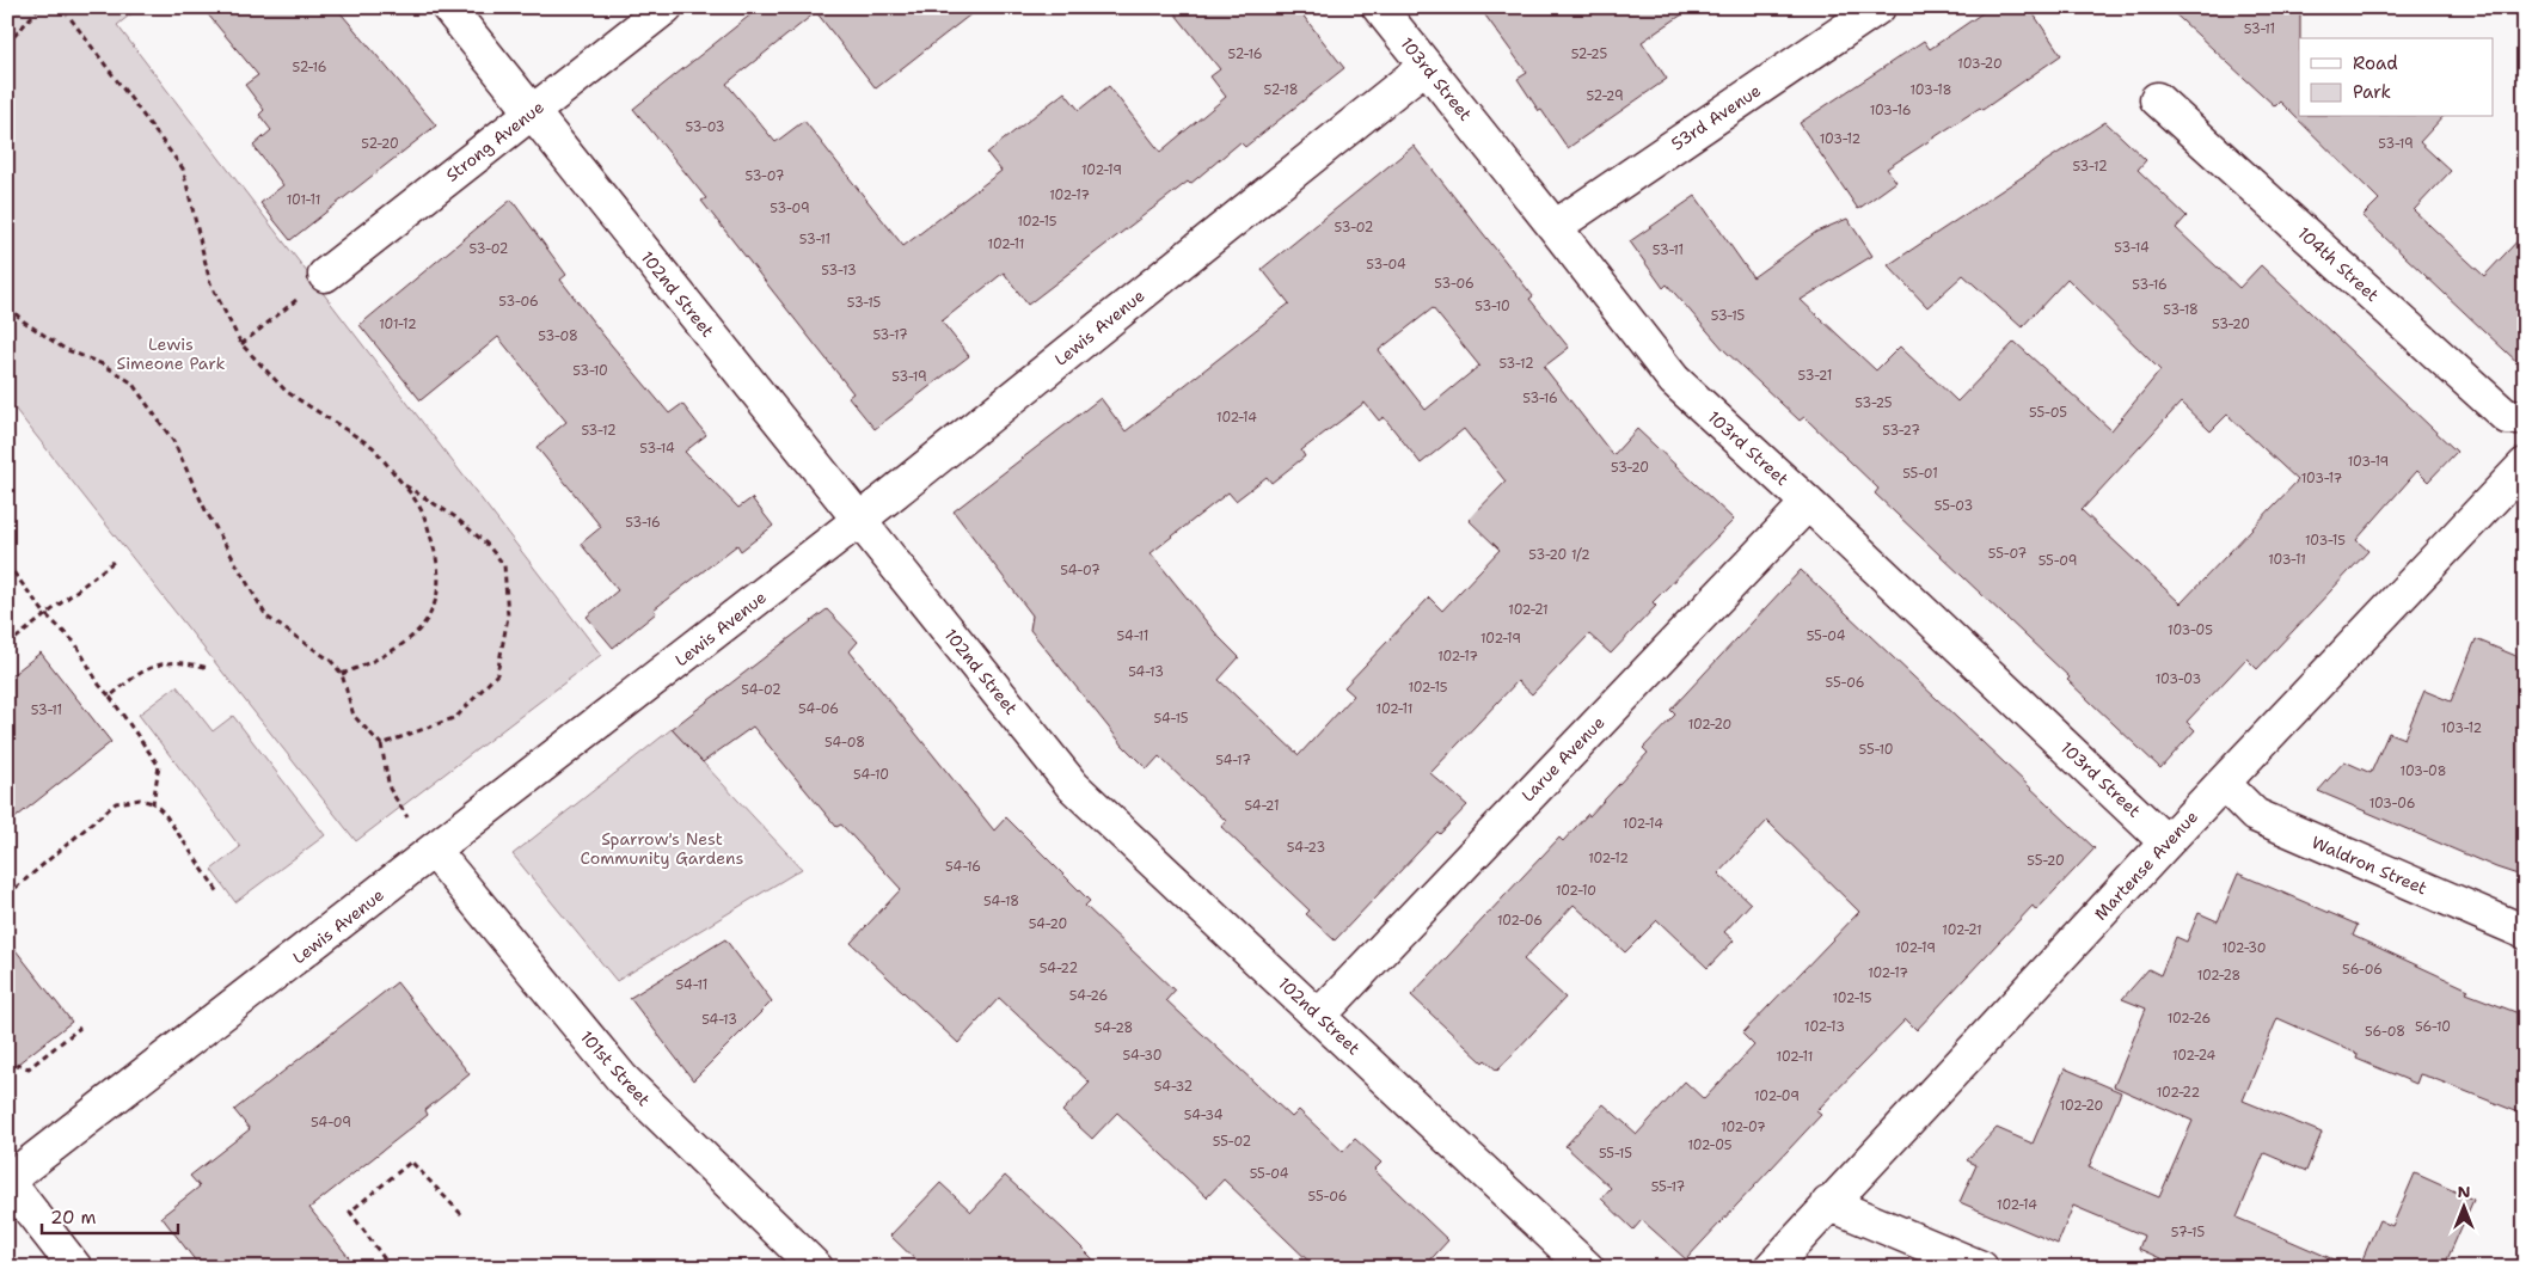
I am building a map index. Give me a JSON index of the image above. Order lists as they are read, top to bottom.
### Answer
{
  "streets": {
    "street": [
      "103rd Street",
      "53rd Avenue",
      "Strong Avenue",
      "104th Street",
      "102nd Street",
      "Lewis Avenue",
      "Larue Avenue",
      "Martense Avenue",
      "Waldron Street",
      "101st Street"
    ]
  },
  "crossings": [
    ["103rd Street", "53rd Avenue"],
    ["103rd Street", "Lewis Avenue"],
    ["103rd Street", "Larue Avenue"],
    ["103rd Street", "Martense Avenue"],
    ["Strong Avenue", "102nd Street"],
    ["102nd Street", "Lewis Avenue"],
    ["102nd Street", "Larue Avenue"],
    ["Lewis Avenue", "101st Street"],
    ["Martense Avenue", "Waldron Street"]
  ],
  "parks": ["Lewis Simeone Park", "Sparrow's Nest Community Gardens"],
  "house_numbers": [
    "53-11",
    "52-16",
    "52-25",
    "103-20",
    "52-16",
    "52-18",
    "103-18",
    "52-29",
    "103-16",
    "53-03",
    "103-12",
    "52-20",
    "53-19",
    "53-12",
    "102-19",
    "53-07",
    "102-17",
    "101-11",
    "53-09",
    "102-15",
    "53-02",
    "53-11",
    "102-11",
    "53-14",
    "53-02",
    "53-11",
    "53-04",
    "53-13",
    "53-06",
    "53-16",
    "53-06",
    "53-15",
    "53-10",
    "53-18",
    "53-15",
    "101-12",
    "53-20",
    "53-17",
    "53-08",
    "53-12",
    "53-10",
    "53-21",
    "53-19",
    "53-16",
    "53-25",
    "55-05",
    "102-14",
    "53-12",
    "53-27",
    "53-14",
    "103-19",
    "53-20",
    "55-01",
    "103-17",
    "55-03",
    "53-16",
    "103-15",
    "55-07",
    "53-20 1/2",
    "103-11",
    "55-09",
    "54-07",
    "102-21",
    "103-05",
    "54-11",
    "55-04",
    "102-19",
    "102-17",
    "54-13",
    "103-03",
    "55-06",
    "102-15",
    "54-02",
    "54-06",
    "102-11",
    "53-11",
    "54-15",
    "102-20",
    "103-12",
    "54-08",
    "55-10",
    "54-17",
    "103-08",
    "54-10",
    "103-06",
    "54-21",
    "102-14",
    "54-23",
    "102-12",
    "55-20",
    "54-16",
    "102-10",
    "54-18",
    "102-06",
    "54-20",
    "102-21",
    "102-19",
    "102-30",
    "54-22",
    "56-06",
    "102-17",
    "102-28",
    "54-11",
    "54-26",
    "102-15",
    "102-26",
    "54-13",
    "102-13",
    "56-10",
    "54-28",
    "56-08",
    "54-30",
    "102-24",
    "102-11",
    "54-32",
    "102-22",
    "102-09",
    "102-20",
    "54-34",
    "54-09",
    "102-07",
    "55-02",
    "102-05",
    "55-15",
    "55-04",
    "55-17",
    "55-06",
    "102-14",
    "57-15"
  ],
  "legend": ["Road", "Park"],
  "scale_bar": "20 m",
  "north": "top"
}
